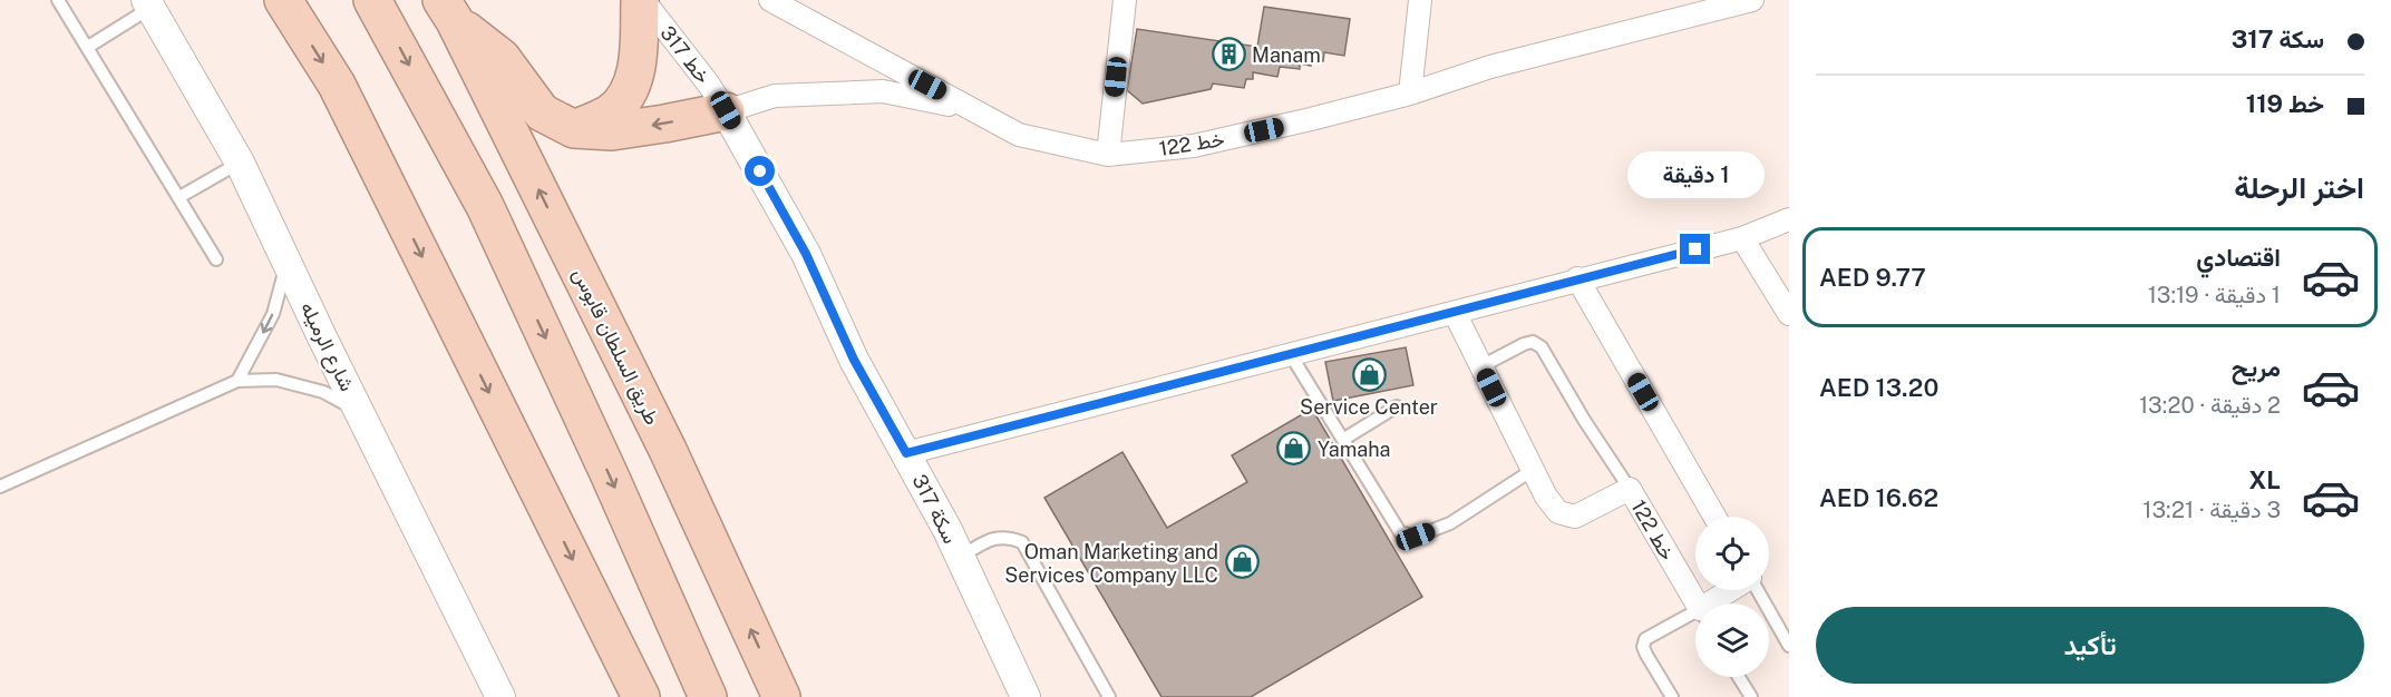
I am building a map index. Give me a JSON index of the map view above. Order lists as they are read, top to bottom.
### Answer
{
  "streets": {
    "highway": ["طريق السلطان قابوس"],
    "street": [
      "خط 317",
      "خط 122",
      "شارع الرميله",
      "سكة 317"
    ]
  },
  "crossings": [
    ["خط 317", "سكة 317"]
  ],
  "places": {
    "building": ["Manam"],
    "shop": ["Service Center", "Yamaha", "Oman Marketing and Services Company LLC"]
  },
  "page": {
    "banner": ["سكة 317", "خط 119"],
    "heading": "اختر الرحلة",
    "bubble": "1 دقيقة",
    "list": [
      {
        "name": "اقتصادي",
        "note": "1 دقيقة · 13:19",
        "value": "AED 9.77"
      },
      {
        "name": "مريح",
        "note": "2 دقيقة · 13:20",
        "value": "AED 13.20"
      },
      {
        "name": "XL",
        "note": "3 دقيقة · 13:21",
        "value": "AED 16.62"
      }
    ],
    "buttons": "تأكيد"
  }
}
